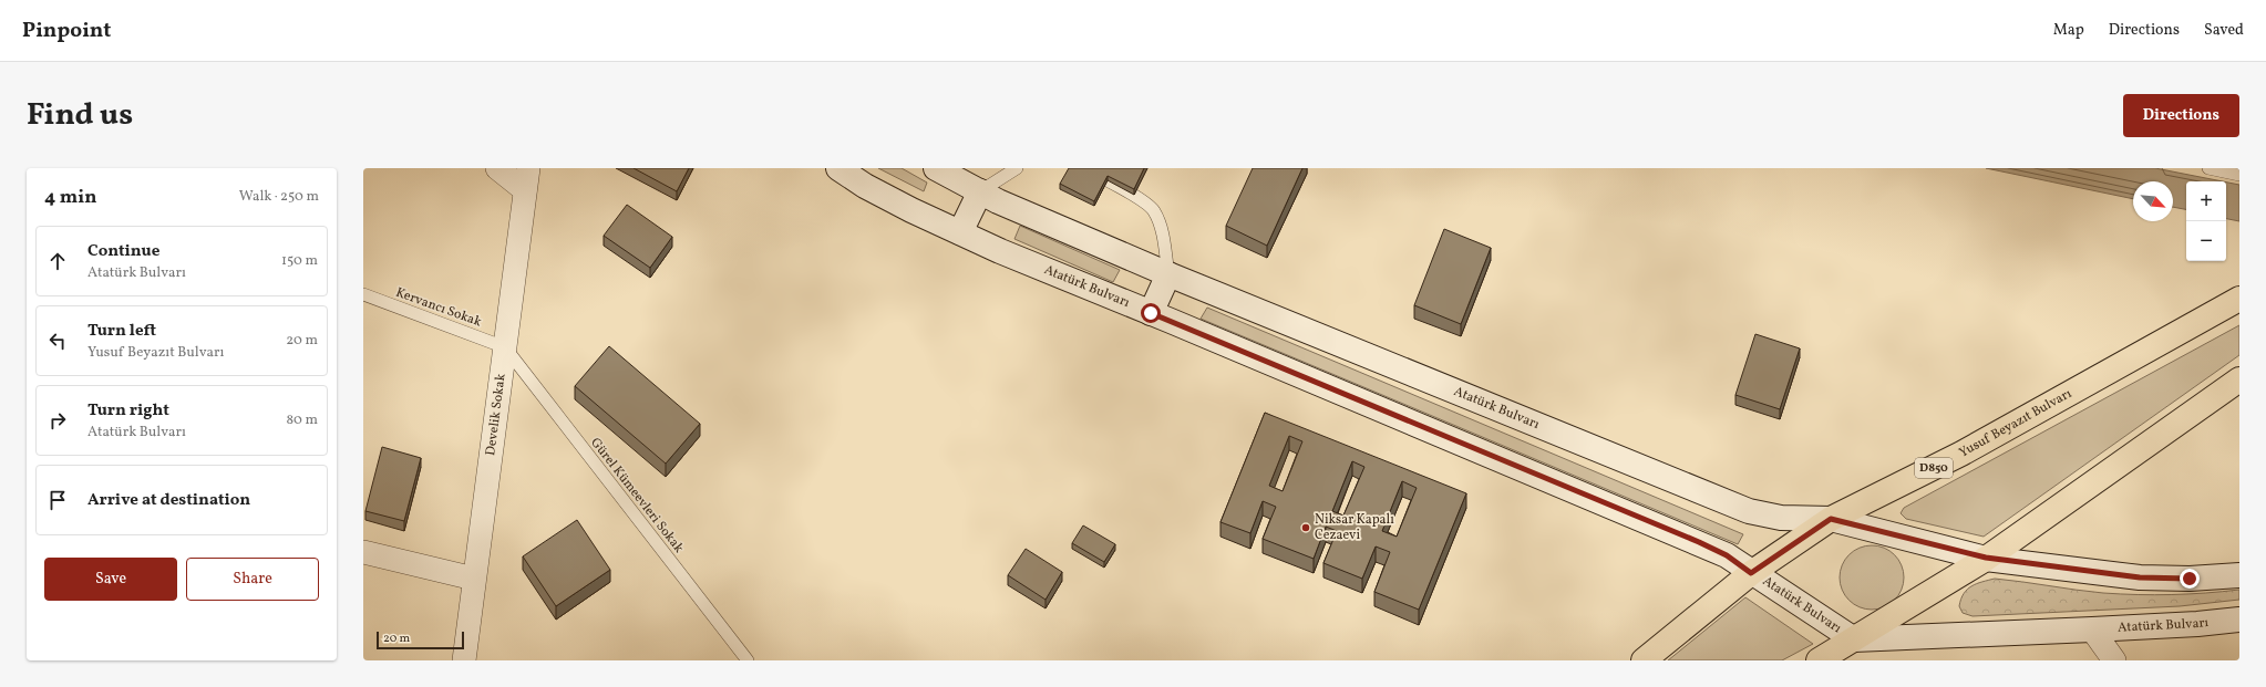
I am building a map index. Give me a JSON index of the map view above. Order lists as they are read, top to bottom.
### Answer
{
  "streets": {
    "main road": ["Atatürk Bulvarı", "Yusuf Beyazıt Bulvarı", "D850"],
    "street": ["Develik Sokak"],
    "lane": ["Kervancı Sokak", "Gürel Kümeevleri Sokak"]
  },
  "crossings": [
    ["Atatürk Bulvarı", "Yusuf Beyazıt Bulvarı"],
    ["Kervancı Sokak", "Develik Sokak"],
    ["Kervancı Sokak", "Gürel Kümeevleri Sokak"],
    ["Develik Sokak", "Gürel Kümeevleri Sokak"]
  ],
  "places": ["Niksar Kapalı Cezaevi"],
  "scale_bar": "20 m",
  "north": "bottom right",
  "page": {
    "header": "Pinpoint",
    "nav": ["Map", "Directions", "Saved"],
    "title": "Find us",
    "buttons": [
      "Directions",
      ["Save", "Share"]
    ],
    "heading": ["4 min", "Walk · 250 m"],
    "map_buttons": ["+", "−"],
    "list": [
      ["Continue", "Atatürk Bulvarı", "150 m"],
      ["Turn left", "Yusuf Beyazıt Bulvarı", "20 m"],
      ["Turn right", "Atatürk Bulvarı", "80 m"],
      "Arrive at destination"
    ],
    "scale": "20 m"
  }
}
